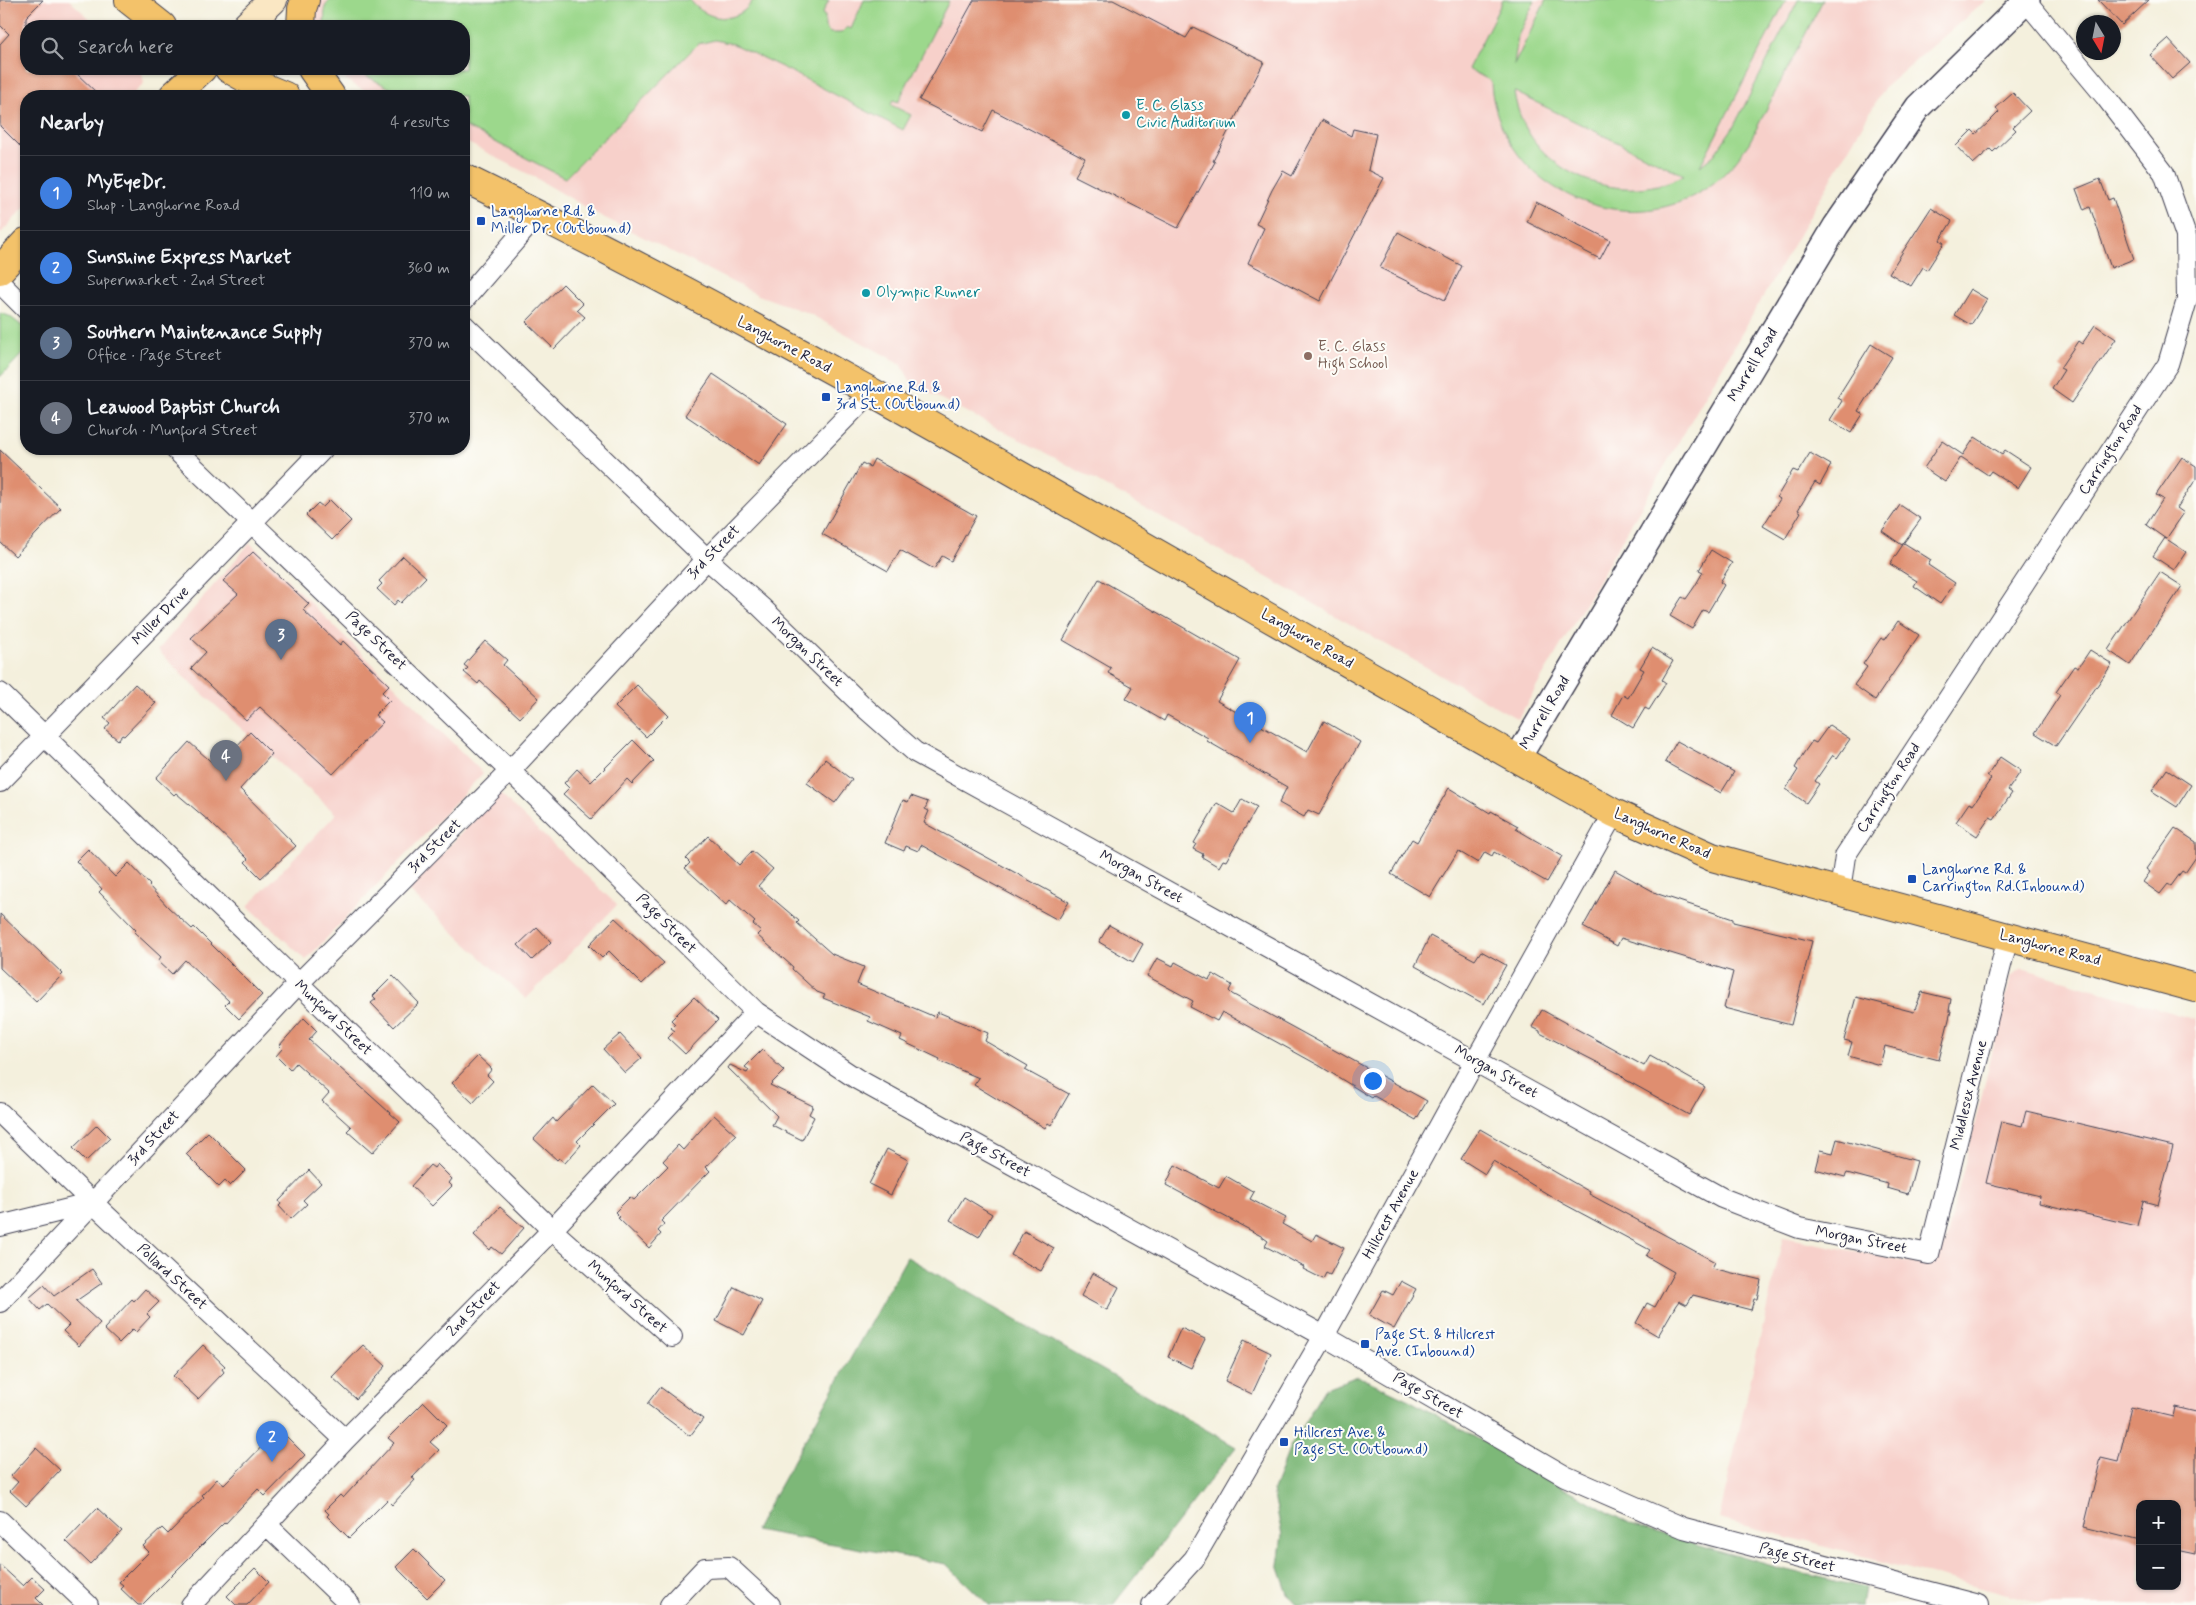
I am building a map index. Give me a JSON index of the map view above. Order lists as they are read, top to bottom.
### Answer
{
  "streets": {
    "main road": ["Langhorne Road"],
    "street": [
      "Murrell Road",
      "Carrington Road",
      "3rd Street",
      "Miller Drive",
      "Page Street",
      "Morgan Street",
      "Munford Street",
      "Middlesex Avenue",
      "Hillcrest Avenue",
      "Pollard Street",
      "2nd Street"
    ]
  },
  "crossings": [
    ["Langhorne Road", "Murrell Road"],
    ["Langhorne Road", "Carrington Road"],
    ["Langhorne Road", "3rd Street"],
    ["Langhorne Road", "Middlesex Avenue"],
    ["Langhorne Road", "Hillcrest Avenue"],
    ["Murrell Road", "Carrington Road"],
    ["3rd Street", "Page Street"],
    ["3rd Street", "Morgan Street"],
    ["3rd Street", "Munford Street"],
    ["3rd Street", "Pollard Street"],
    ["Miller Drive", "Page Street"],
    ["Miller Drive", "Munford Street"],
    ["Page Street", "Hillcrest Avenue"],
    ["Page Street", "2nd Street"],
    ["Morgan Street", "Middlesex Avenue"],
    ["Morgan Street", "Hillcrest Avenue"],
    ["Munford Street", "2nd Street"],
    ["Pollard Street", "2nd Street"]
  ],
  "places": {
    "other": ["E. C. Glass Civic Auditorium", "Olympic Runner", "E. C. Glass High School"],
    "transit": [
      "Langhorne Rd. & Miller Dr. (Outbound)",
      "Langhorne Rd. & 3rd St. (Outbound)",
      "Langhorne Rd. & Carrington Rd.(Inbound)",
      "Page St. & Hillcrest Ave. (Inbound)",
      "Hillcrest Ave. & Page St. (Outbound)"
    ]
  },
  "north": "bottom",
  "page": {
    "search": "Search here",
    "heading": ["Nearby", "4 results"],
    "list": [
      {
        "mark": "1",
        "name": "MyEyeDr.",
        "note": "Shop · Langhorne Road",
        "value": "110 m"
      },
      {
        "mark": "2",
        "name": "Sunshine Express Market",
        "note": "Supermarket · 2nd Street",
        "value": "360 m"
      },
      {
        "mark": "3",
        "name": "Southern Maintenance Supply",
        "note": "Office · Page Street",
        "value": "370 m"
      },
      {
        "mark": "4",
        "name": "Leawood Baptist Church",
        "note": "Church · Munford Street",
        "value": "370 m"
      }
    ],
    "pins": [
      "3",
      "1",
      "4",
      "2"
    ],
    "map_buttons": ["+", "−"]
  }
}
